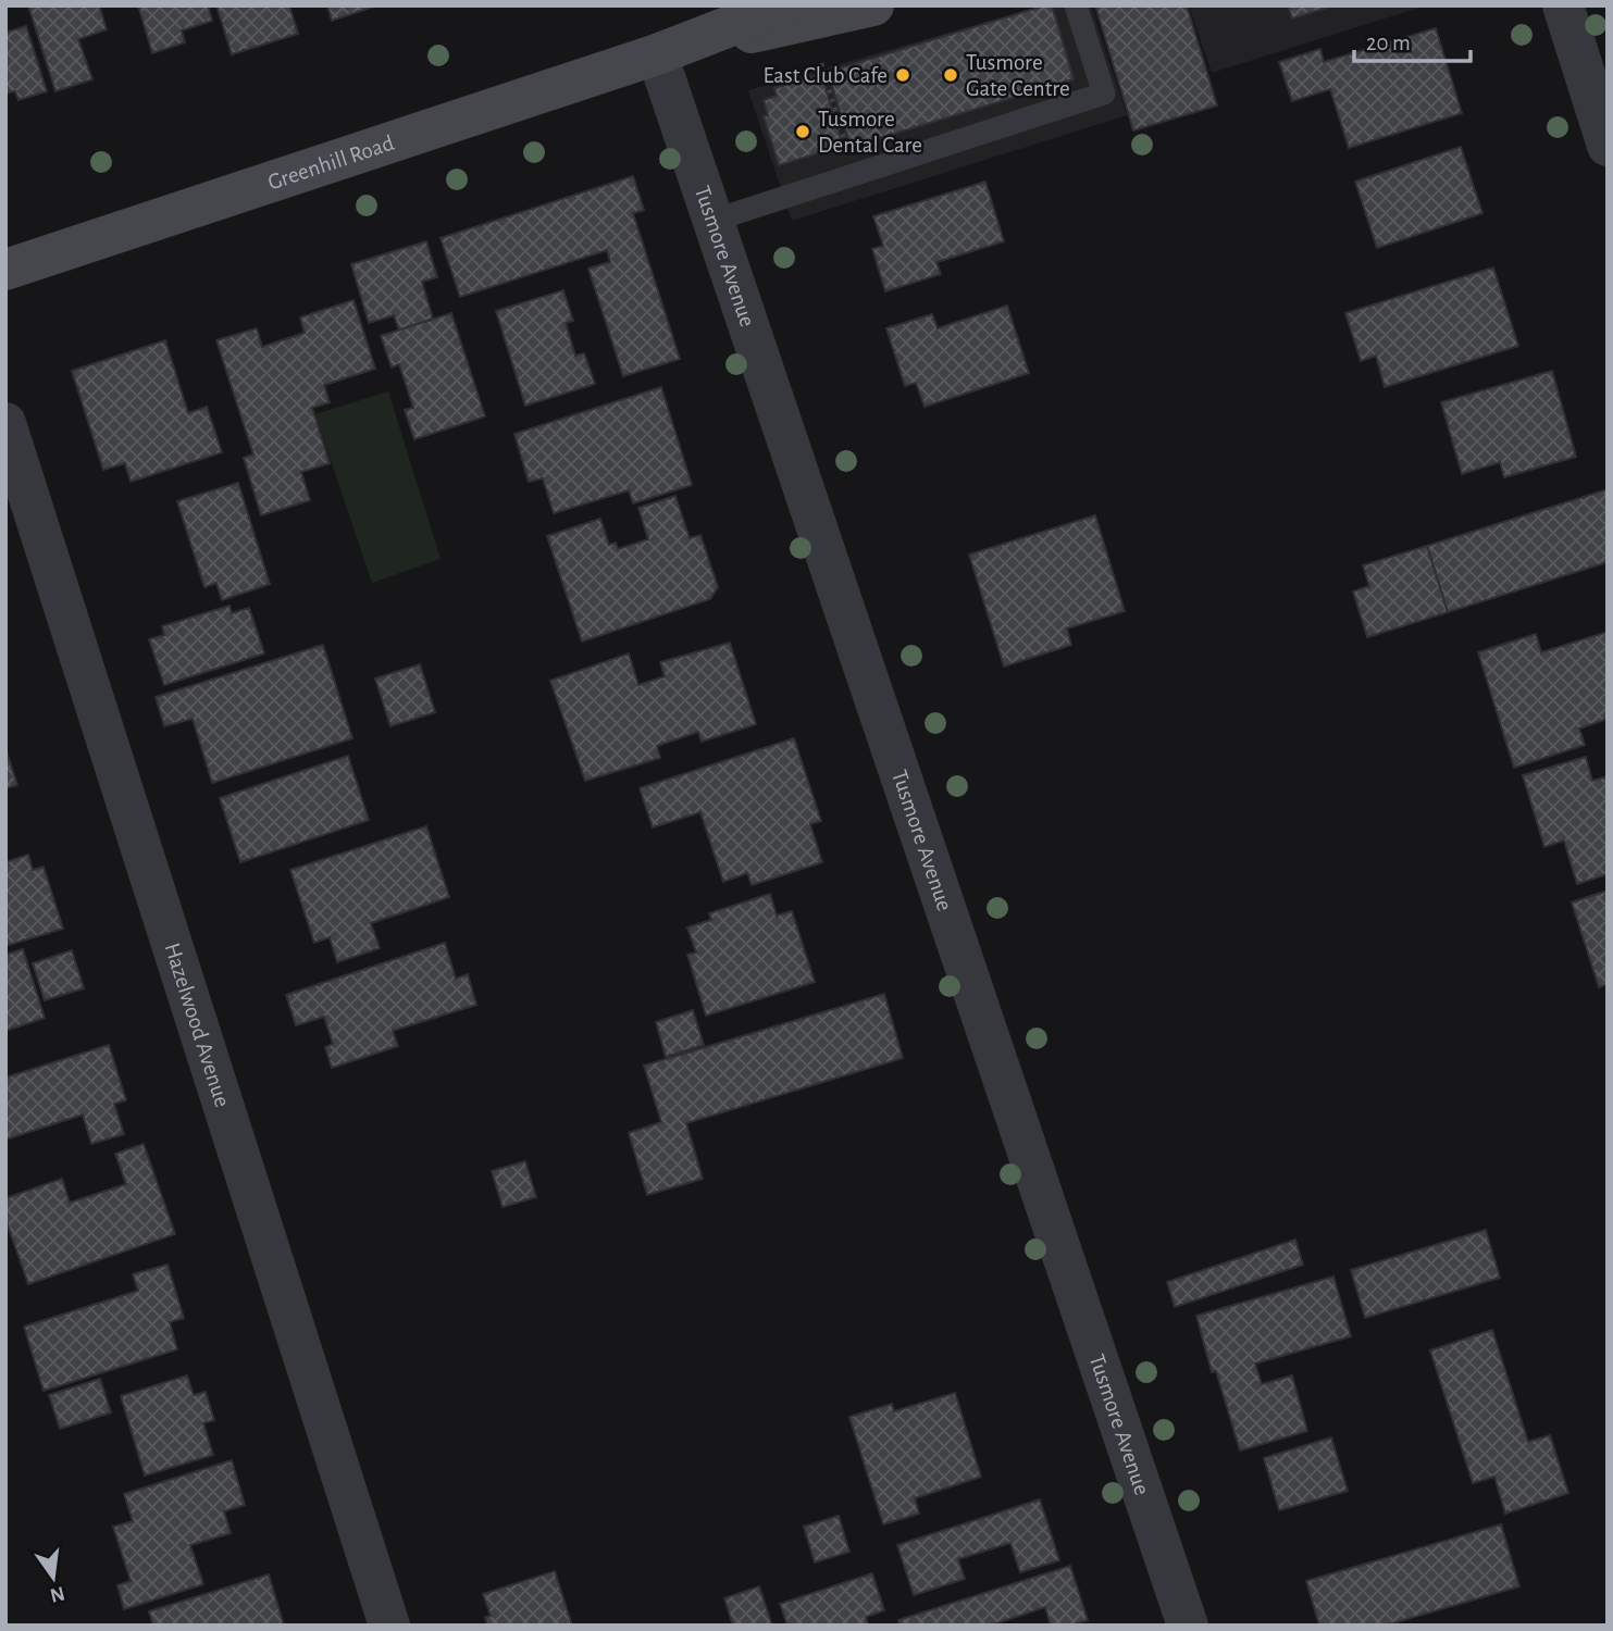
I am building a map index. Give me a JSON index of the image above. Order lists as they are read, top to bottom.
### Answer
{
  "streets": {
    "main road": ["Greenhill Road"],
    "street": ["Tusmore Avenue", "Hazelwood Avenue"]
  },
  "crossings": [
    ["Greenhill Road", "Tusmore Avenue"]
  ],
  "places": ["East Club Cafe", "Tusmore Gate Centre", "Tusmore Dental Care"],
  "scale_bar": "20 m",
  "north": "bottom"
}
